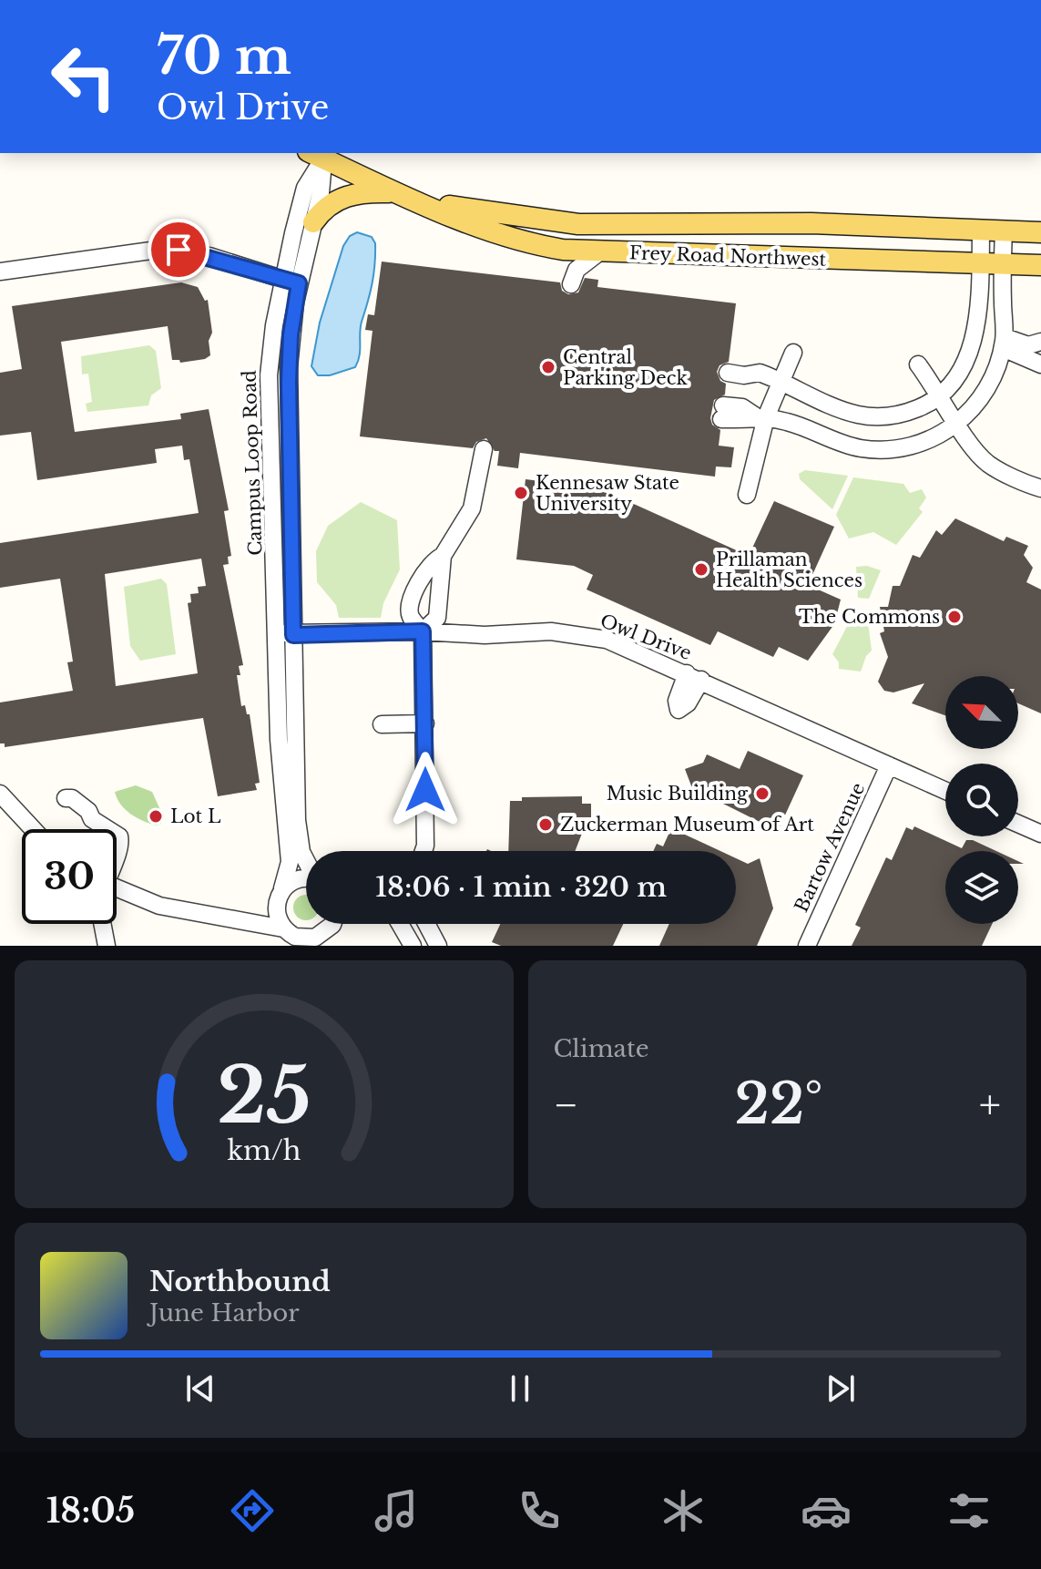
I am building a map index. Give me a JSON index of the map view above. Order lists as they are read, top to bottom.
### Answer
{
  "streets": {
    "main road": ["Frey Road Northwest"],
    "street": ["Campus Loop Road", "Owl Drive", "Bartow Avenue"]
  },
  "crossings": [
    ["Frey Road Northwest", "Campus Loop Road"],
    ["Campus Loop Road", "Owl Drive"],
    ["Owl Drive", "Bartow Avenue"]
  ],
  "places": [
    "Central Parking Deck",
    "Kennesaw State University",
    "Prillaman Health Sciences",
    "The Commons",
    "Music Building",
    "Lot L",
    "Zuckerman Museum of Art"
  ],
  "north": "top left",
  "page": {
    "turn": ["70 m", "Owl Drive"],
    "limit": "30",
    "trip": "18:06 · 1 min · 320 m",
    "tile": "Climate",
    "heat": ["−", "22°", "+"],
    "song": ["Northbound", "June Harbor"],
    "tabs": "18:05",
    "gauge": ["25", "km/h"]
  }
}
